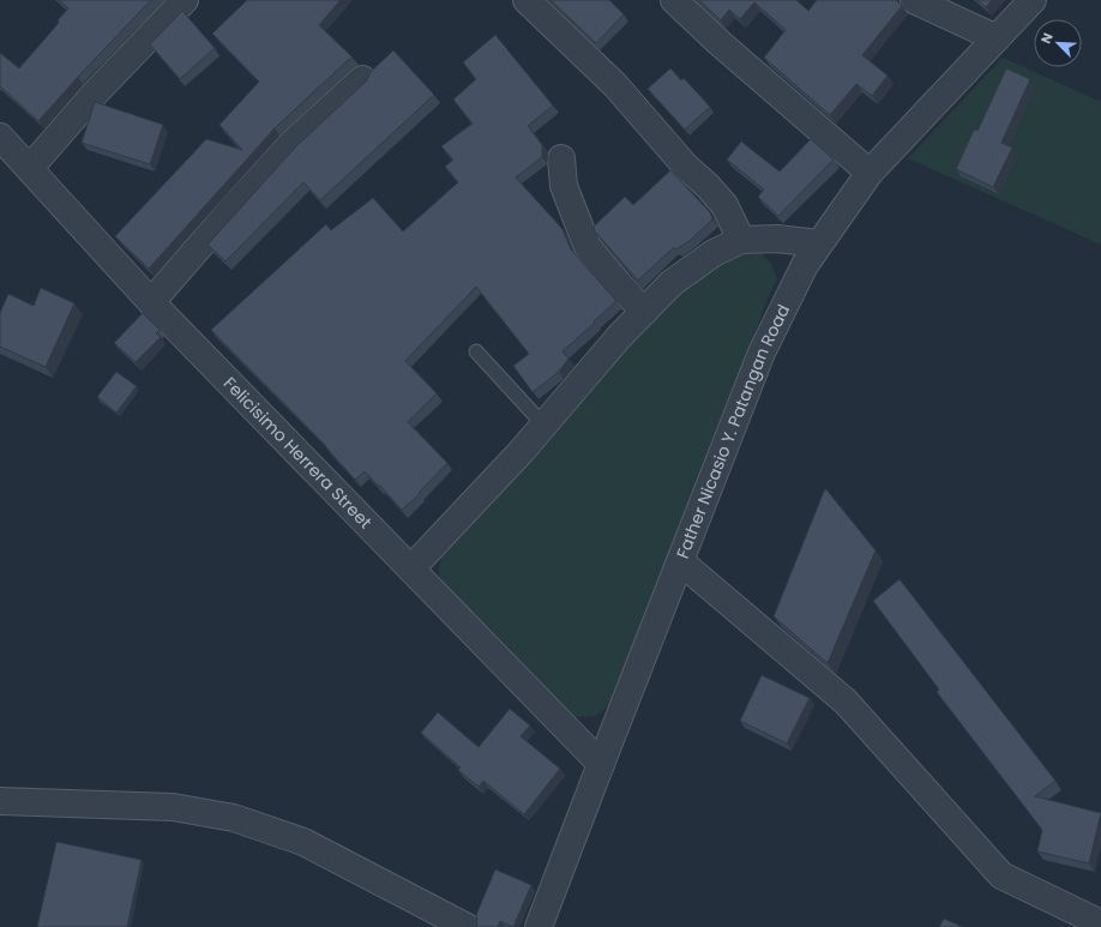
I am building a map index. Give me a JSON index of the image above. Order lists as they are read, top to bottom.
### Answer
{
  "streets": {
    "street": ["Father Nicasio Y. Patangan Road", "Felicisimo Herrera Street"]
  },
  "crossings": [
    ["Father Nicasio Y. Patangan Road", "Felicisimo Herrera Street"]
  ],
  "north": "top left"
}
